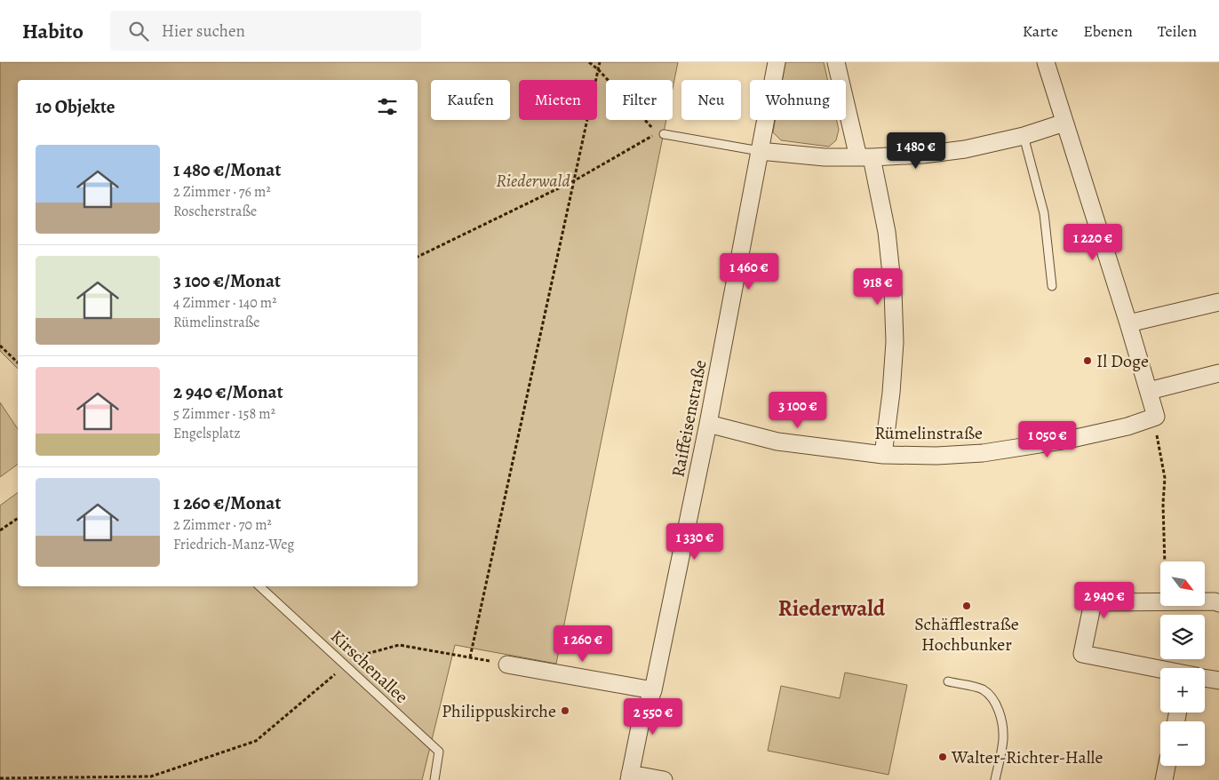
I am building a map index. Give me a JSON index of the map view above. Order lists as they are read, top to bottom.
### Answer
{
  "streets": {
    "street": ["Raiffeisenstraße", "Rümelinstraße"],
    "lane": ["Kirschenallee"]
  },
  "crossings": [
    ["Raiffeisenstraße", "Rümelinstraße"]
  ],
  "districts": ["Riederwald"],
  "parks": ["Riederwald"],
  "places": [
    "Il Doge",
    "Schäfflestraße Hochbunker",
    "Philippuskirche",
    "Walter-Richter-Halle"
  ],
  "north": "bottom right",
  "page": {
    "header": "Habito",
    "search": "Hier suchen",
    "nav": ["Karte", "Ebenen", "Teilen"],
    "chip": [
      "Kaufen",
      "Mieten",
      "Filter",
      "Neu",
      "Wohnung"
    ],
    "heading": "10 Objekte",
    "price": [
      "1 480 €",
      "1 220 €",
      "1 460 €",
      "918 €",
      "3 100 €",
      "1 050 €",
      "1 330 €",
      "2 940 €",
      "1 260 €",
      "2 550 €"
    ],
    "list": [
      {
        "name": "1 480 €/Monat",
        "note": "2 Zimmer · 76 m² · Roscherstraße"
      },
      {
        "name": "3 100 €/Monat",
        "note": "4 Zimmer · 140 m² · Rümelinstraße"
      },
      {
        "name": "2 940 €/Monat",
        "note": "5 Zimmer · 158 m² · Engelsplatz"
      },
      {
        "name": "1 260 €/Monat",
        "note": "2 Zimmer · 70 m² · Friedrich-Manz-Weg"
      }
    ],
    "map_buttons": ["+", "−"]
  }
}
